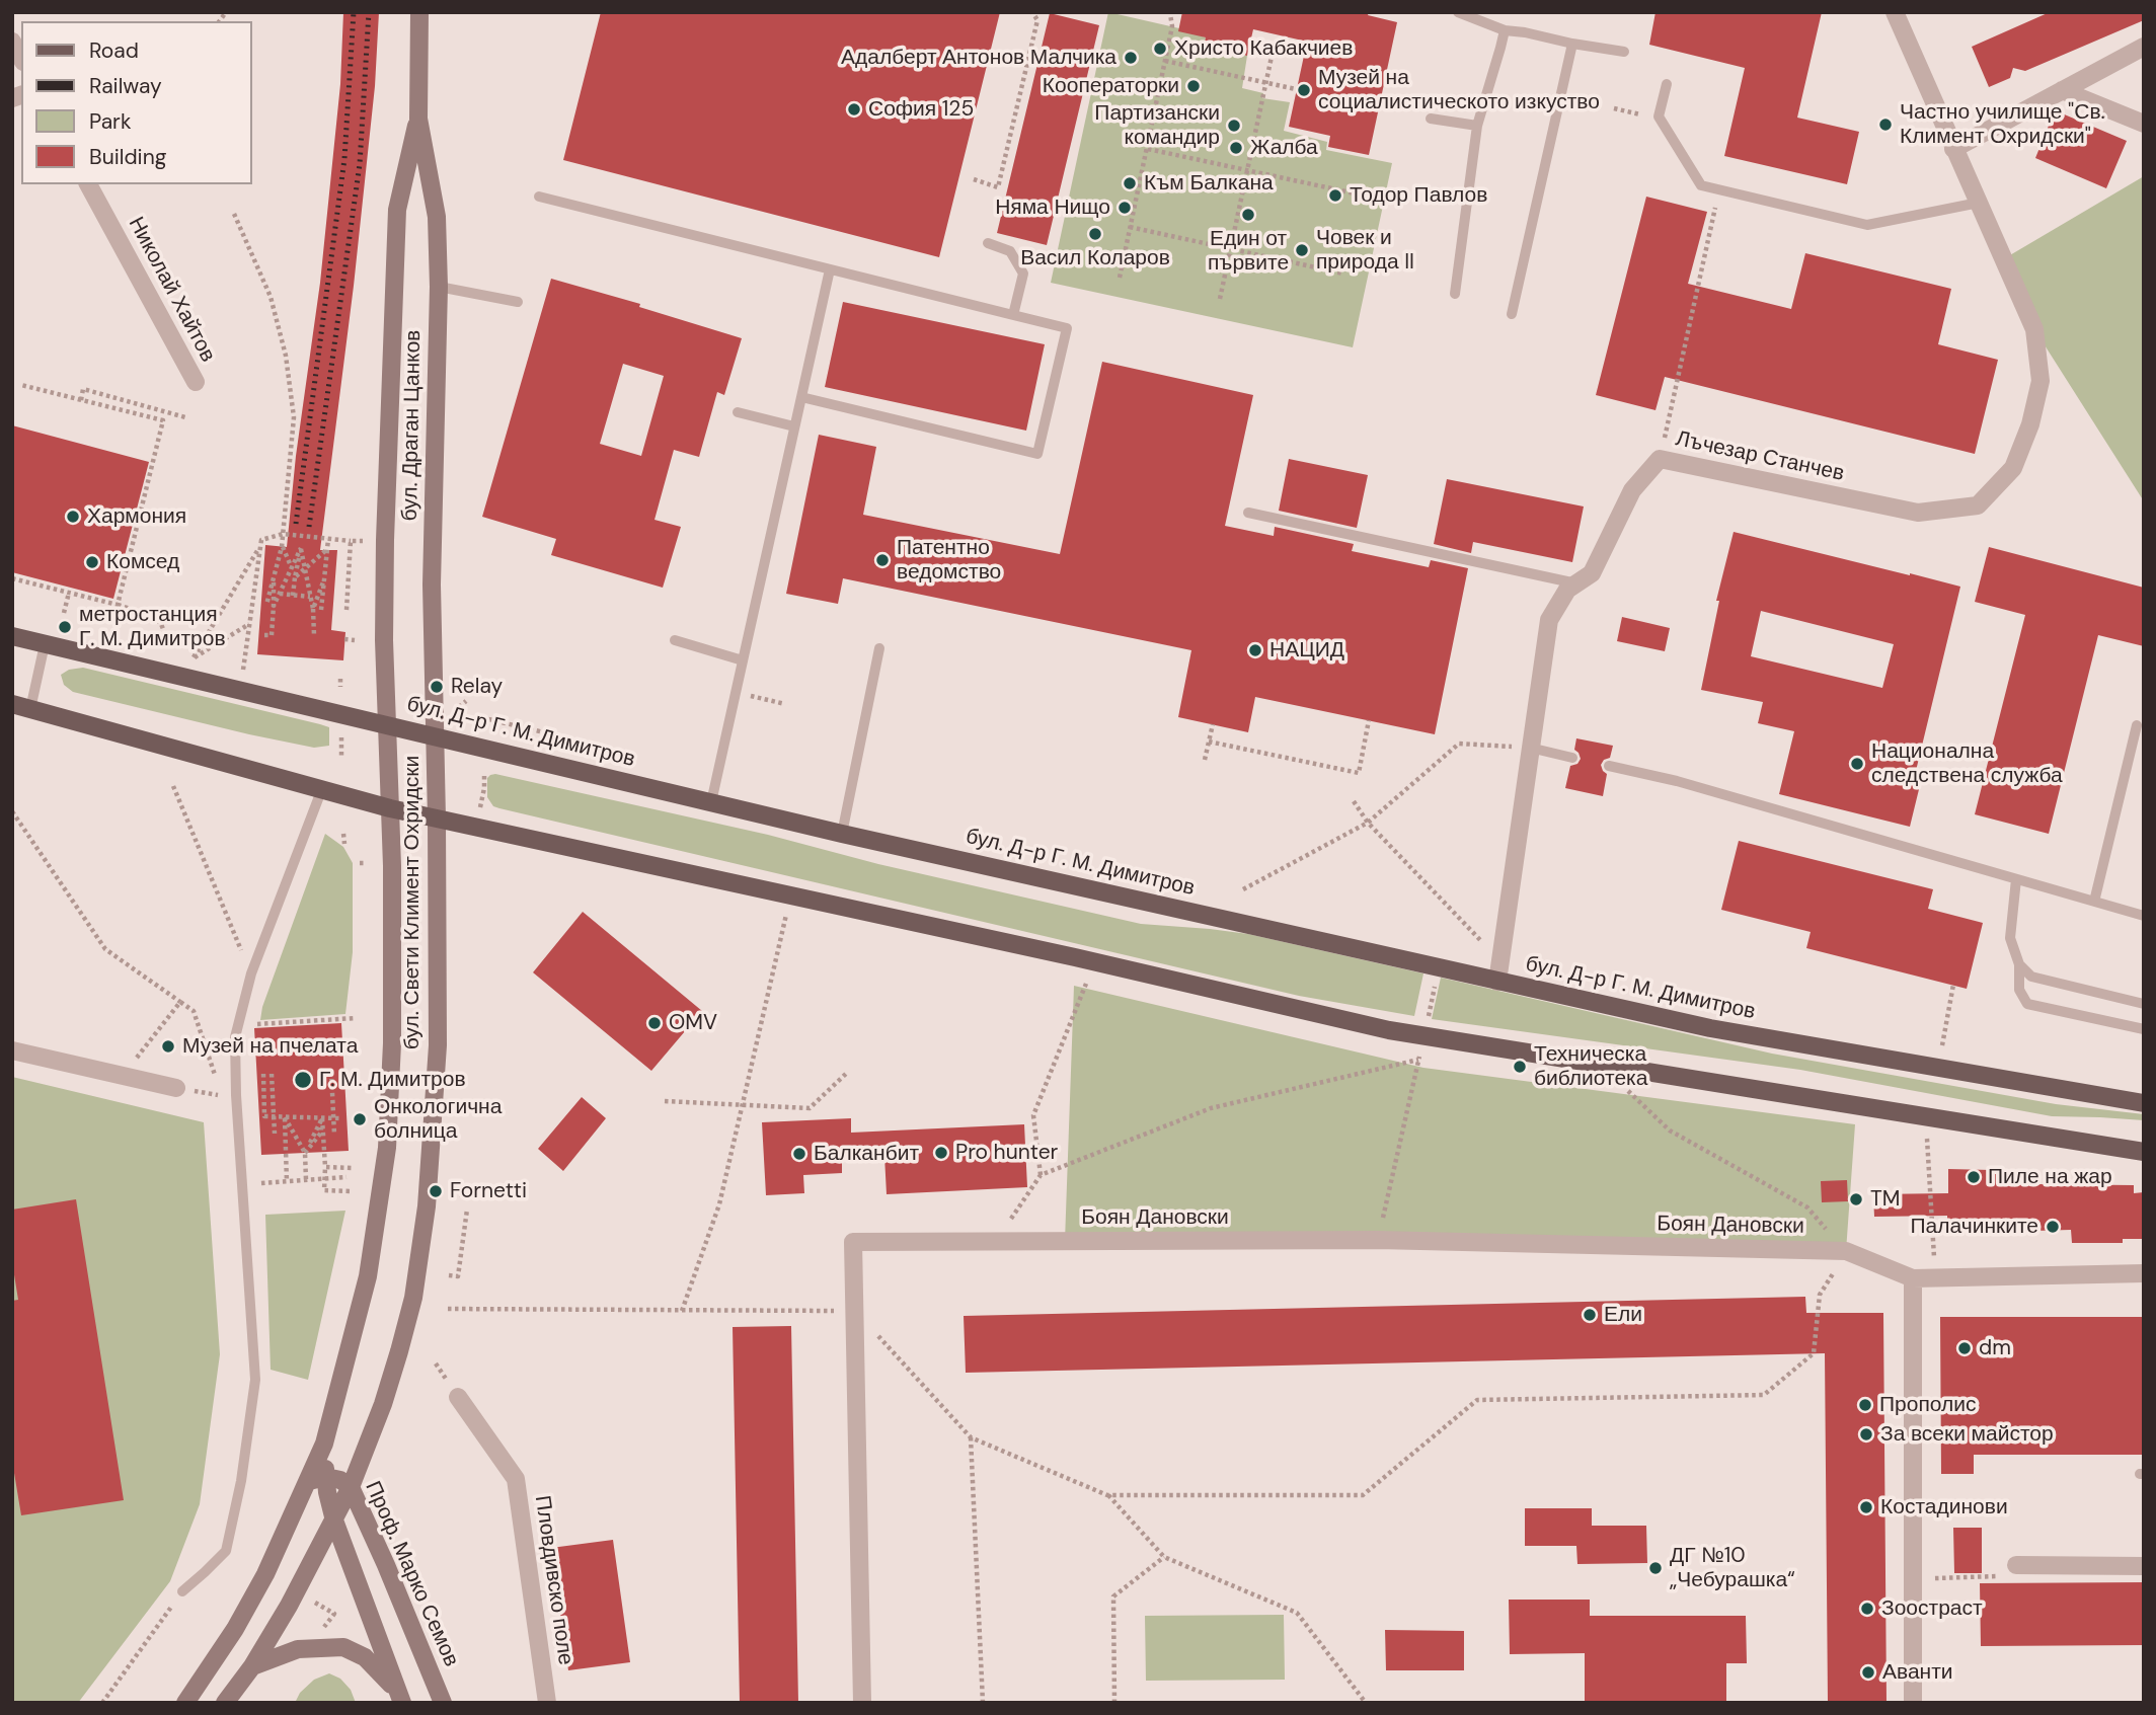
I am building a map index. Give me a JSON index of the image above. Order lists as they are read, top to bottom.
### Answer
{
  "streets": {
    "main road": [
      "бул. Драган Цанков",
      "бул. Д-р Г. М. Димитров",
      "бул. Свети Климент Охридски",
      "Проф. Марко Семов"
    ],
    "street": [
      "Николай Хайтов",
      "Лъчезар Станчев",
      "Боян Дановски",
      "Пловдивско поле"
    ]
  },
  "crossings": [
    ["бул. Драган Цанков", "бул. Д-р Г. М. Димитров"],
    ["бул. Драган Цанков", "бул. Свети Климент Охридски"],
    ["Лъчезар Станчев", "бул. Д-р Г. М. Димитров"],
    ["бул. Д-р Г. М. Димитров", "бул. Свети Климент Охридски"],
    ["бул. Свети Климент Охридски", "Проф. Марко Семов"]
  ],
  "places": [
    "Христо Кабакчиев",
    "Адалберт Антонов Малчика",
    "Кооператорки",
    "Музей на социалистическото изкуство",
    "София 125",
    "Частно училище \"Св. Климент Охридски\"",
    "Партизански командир",
    "Жалба",
    "Към Балкана",
    "Тодор Павлов",
    "Няма Нищо",
    "Един от първите",
    "Васил Коларов",
    "Човек и природа II",
    "Хармония",
    "Патентно ведомство",
    "Комсед",
    "метростанция Г. М. Димитров",
    "НАЦИД",
    "Relay",
    "Национална следствена служба",
    "OMV",
    "Музей на пчелата",
    "Техническа библиотека",
    "Г. М. Димитров",
    "Онкологична болница",
    "Pro hunter",
    "Балканбит",
    "Пиле на жар",
    "Fornetti",
    "TM",
    "Палачинките",
    "Ели",
    "dm",
    "Прополис",
    "За всеки майстор",
    "Костадинови",
    "ДГ №10 „Чебурашка“",
    "Зоостраст",
    "Аванти"
  ],
  "legend": [
    "Road",
    "Railway",
    "Park",
    "Building"
  ]
}
